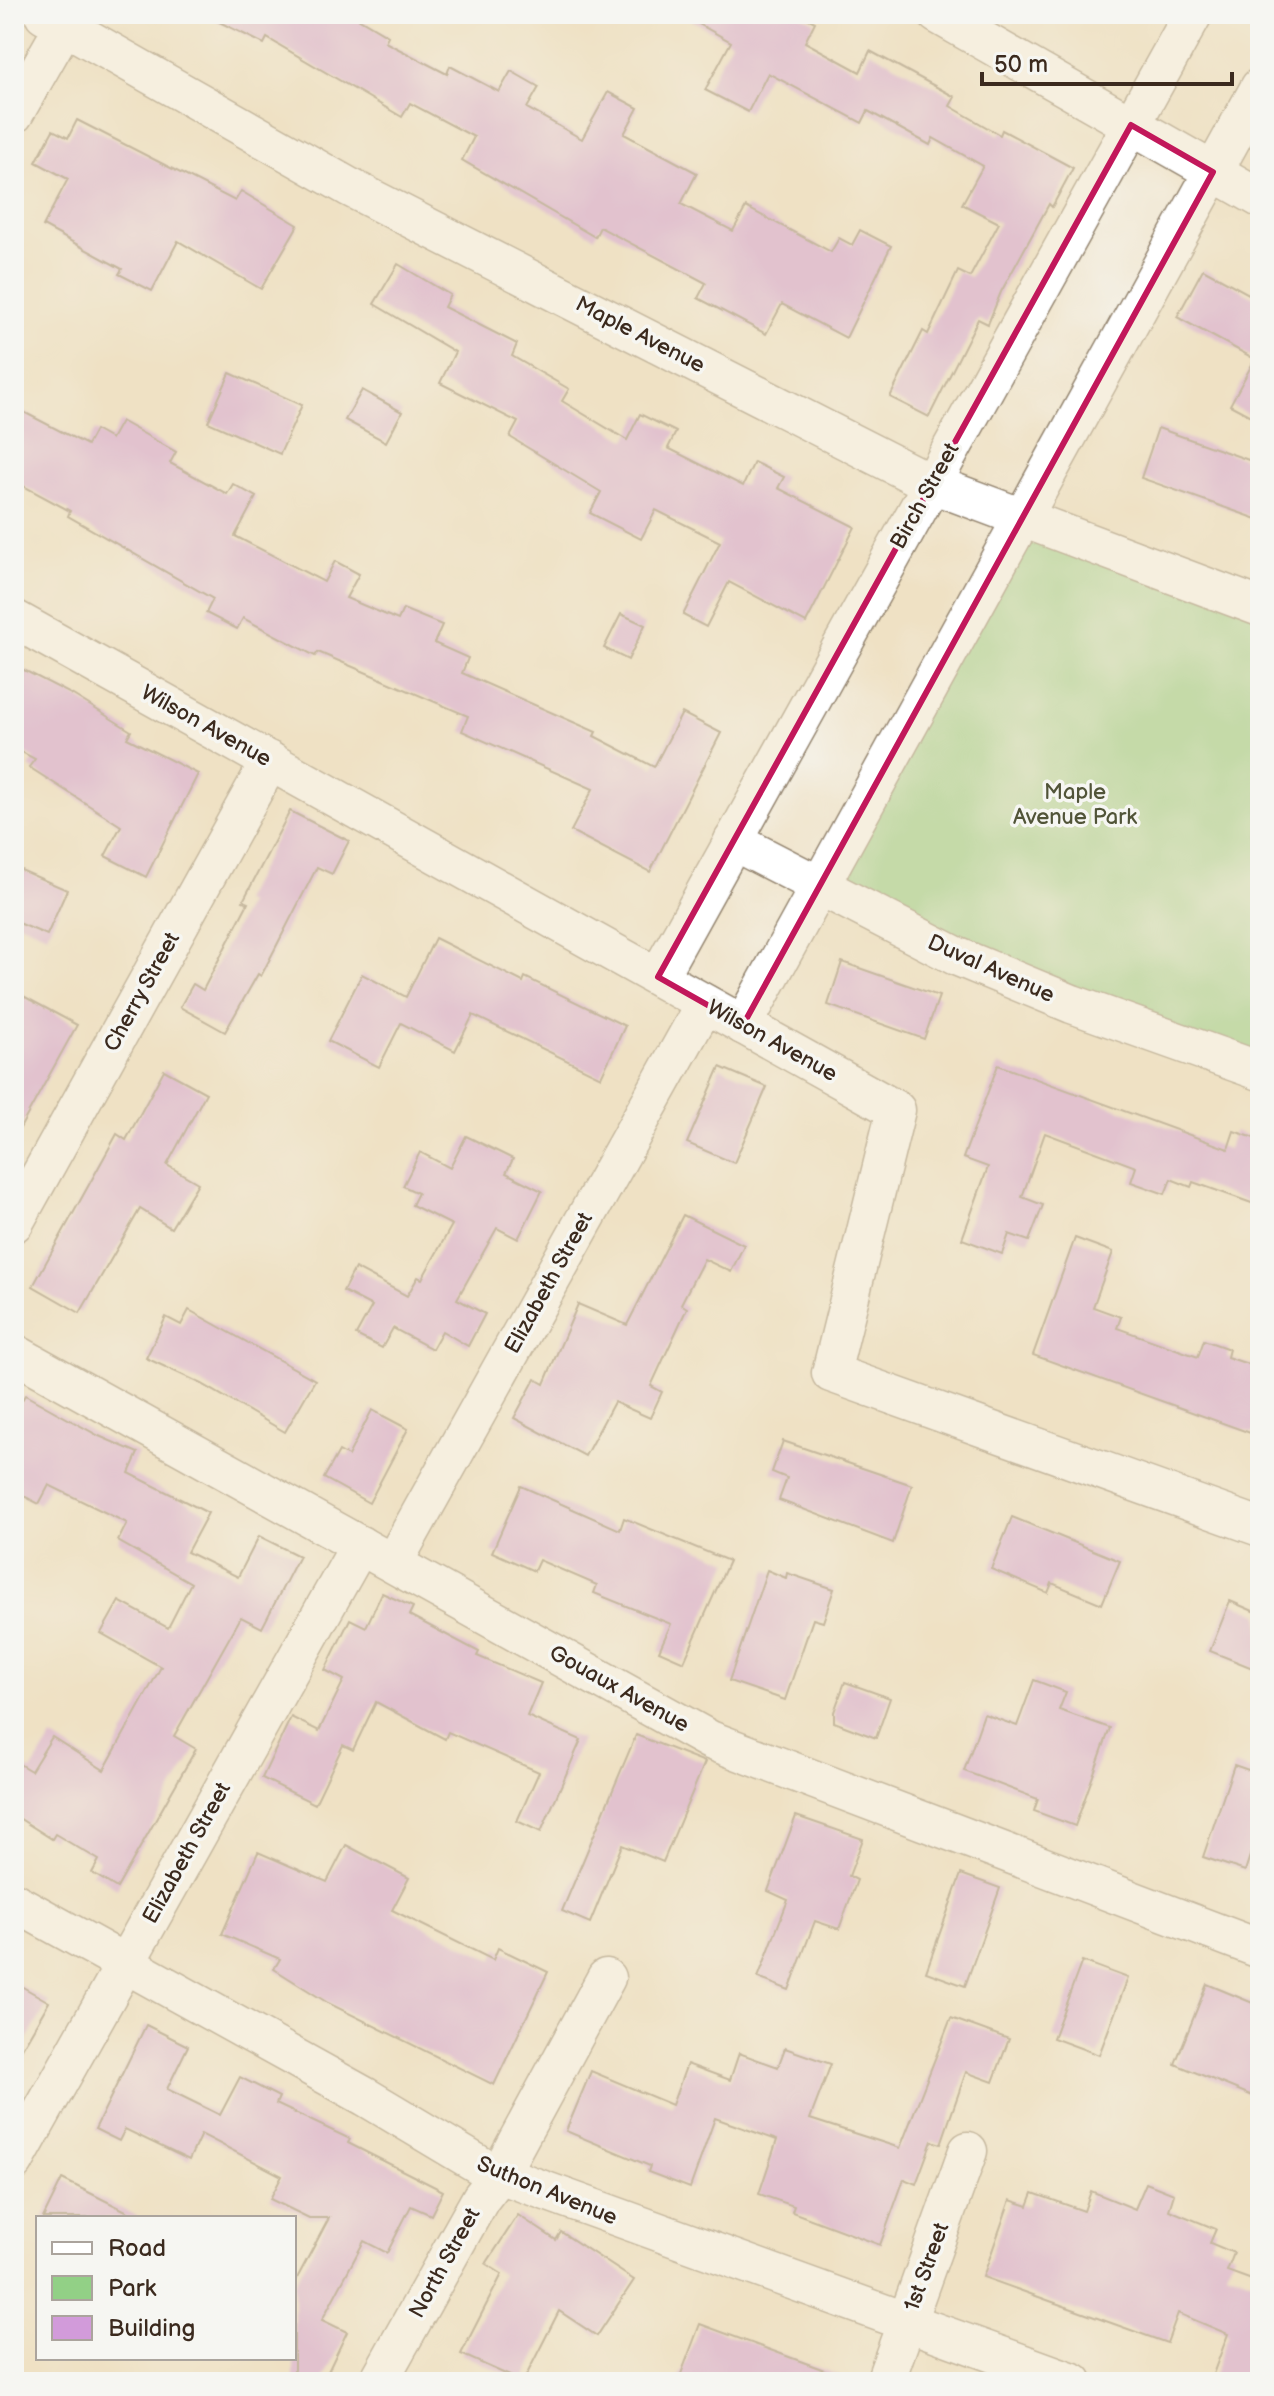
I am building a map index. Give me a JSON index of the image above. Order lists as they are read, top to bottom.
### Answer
{
  "streets": {
    "street": [
      "Maple Avenue",
      "Birch Street",
      "Wilson Avenue",
      "Duval Avenue",
      "Cherry Street",
      "Elizabeth Street",
      "Gouaux Avenue",
      "Suthon Avenue",
      "North Street",
      "1st Street"
    ]
  },
  "crossings": [
    ["Maple Avenue", "Birch Street"],
    ["Birch Street", "Wilson Avenue"],
    ["Birch Street", "Duval Avenue"],
    ["Wilson Avenue", "Cherry Street"],
    ["Wilson Avenue", "Elizabeth Street"],
    ["Elizabeth Street", "Gouaux Avenue"],
    ["Elizabeth Street", "Suthon Avenue"],
    ["Suthon Avenue", "North Street"],
    ["Suthon Avenue", "1st Street"]
  ],
  "parks": ["Maple Avenue Park"],
  "legend": ["Road", "Park", "Building"],
  "scale_bar": "50 m"
}
